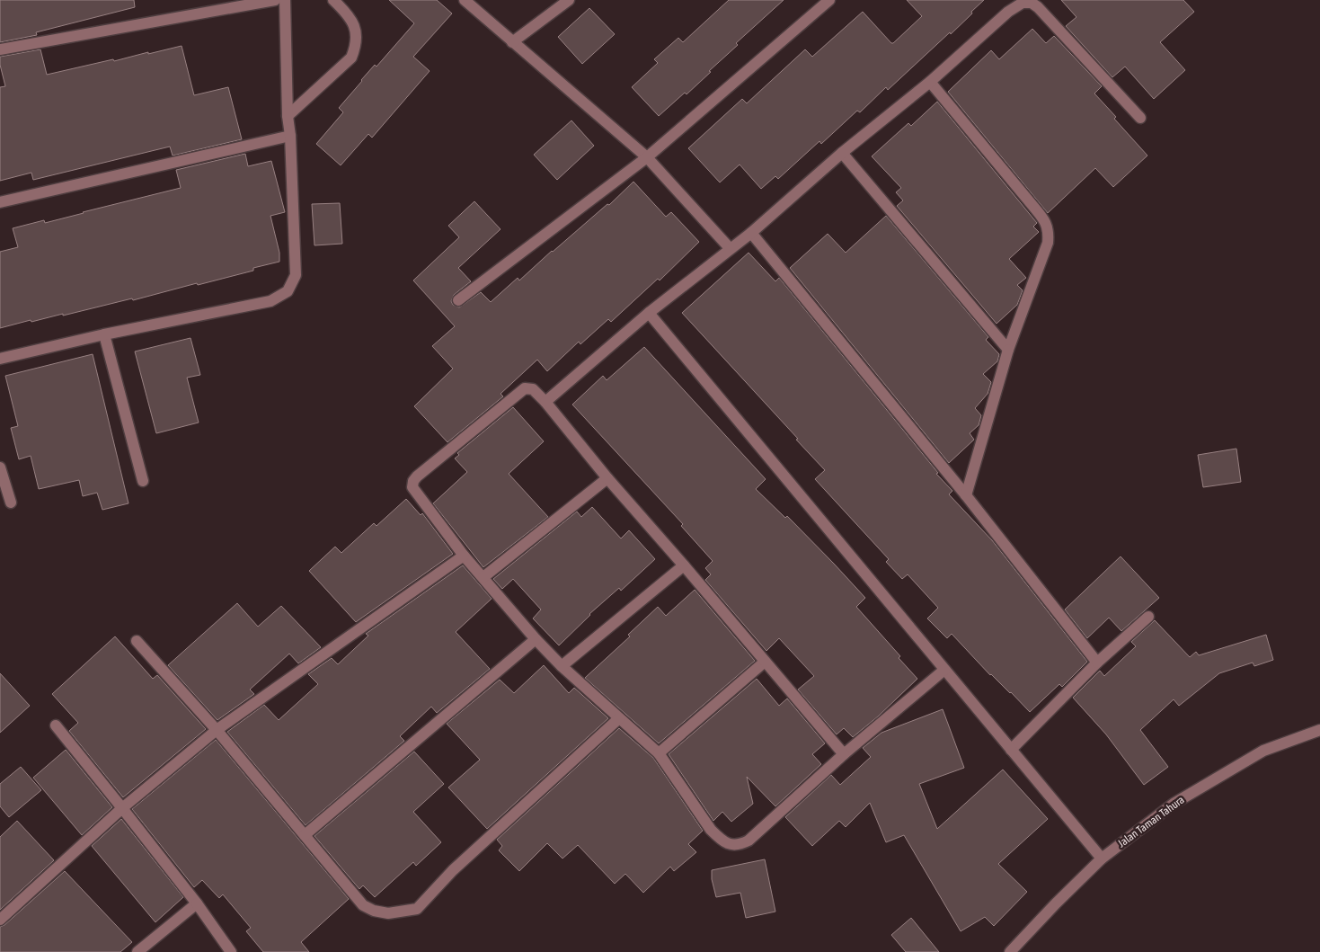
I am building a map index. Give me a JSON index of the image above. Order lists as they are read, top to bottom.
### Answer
{
  "streets": {
    "street": ["Jalan Taman Tahura"]
  }
}
